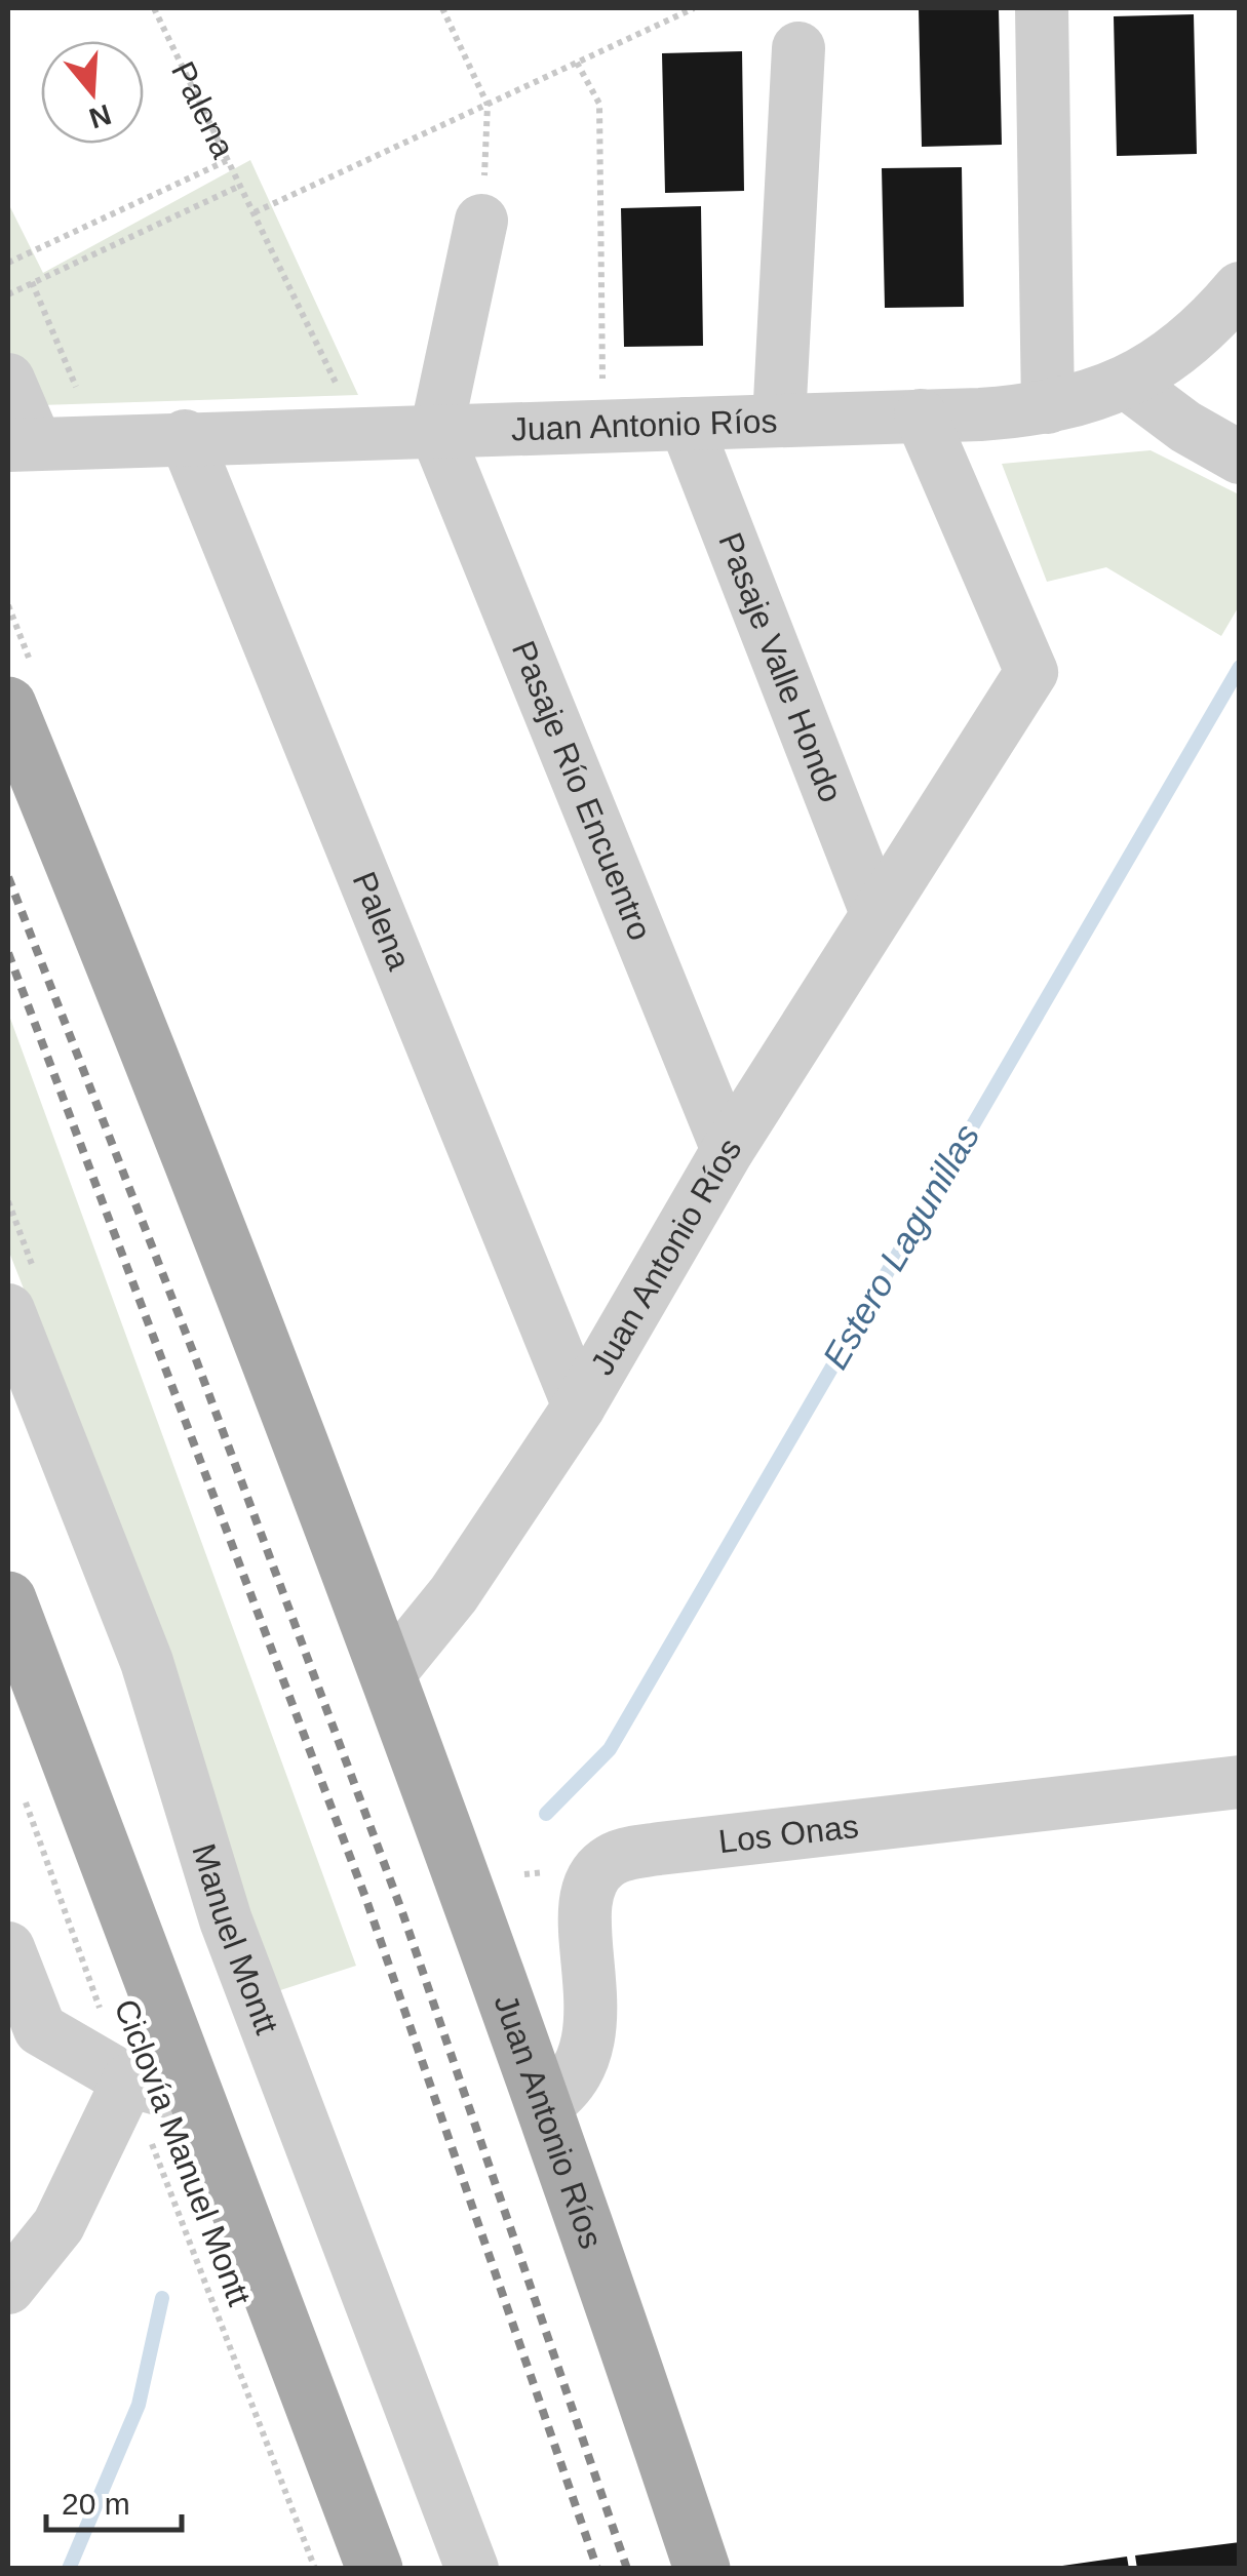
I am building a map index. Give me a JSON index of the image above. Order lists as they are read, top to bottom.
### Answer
{
  "streets": {
    "main road": ["Juan Antonio Ríos"],
    "street": [
      "Palena",
      "Pasaje Valle Hondo",
      "Pasaje Río Encuentro",
      "Los Onas",
      "Manuel Montt"
    ],
    "path": ["Ciclovía Manuel Montt"]
  },
  "crossings": [
    ["Palena", "Juan Antonio Ríos"],
    ["Juan Antonio Ríos", "Pasaje Valle Hondo"],
    ["Juan Antonio Ríos", "Pasaje Río Encuentro"],
    ["Juan Antonio Ríos", "Los Onas"]
  ],
  "water": ["Estero Lagunillas"],
  "scale_bar": "20 m",
  "north": "bottom"
}
